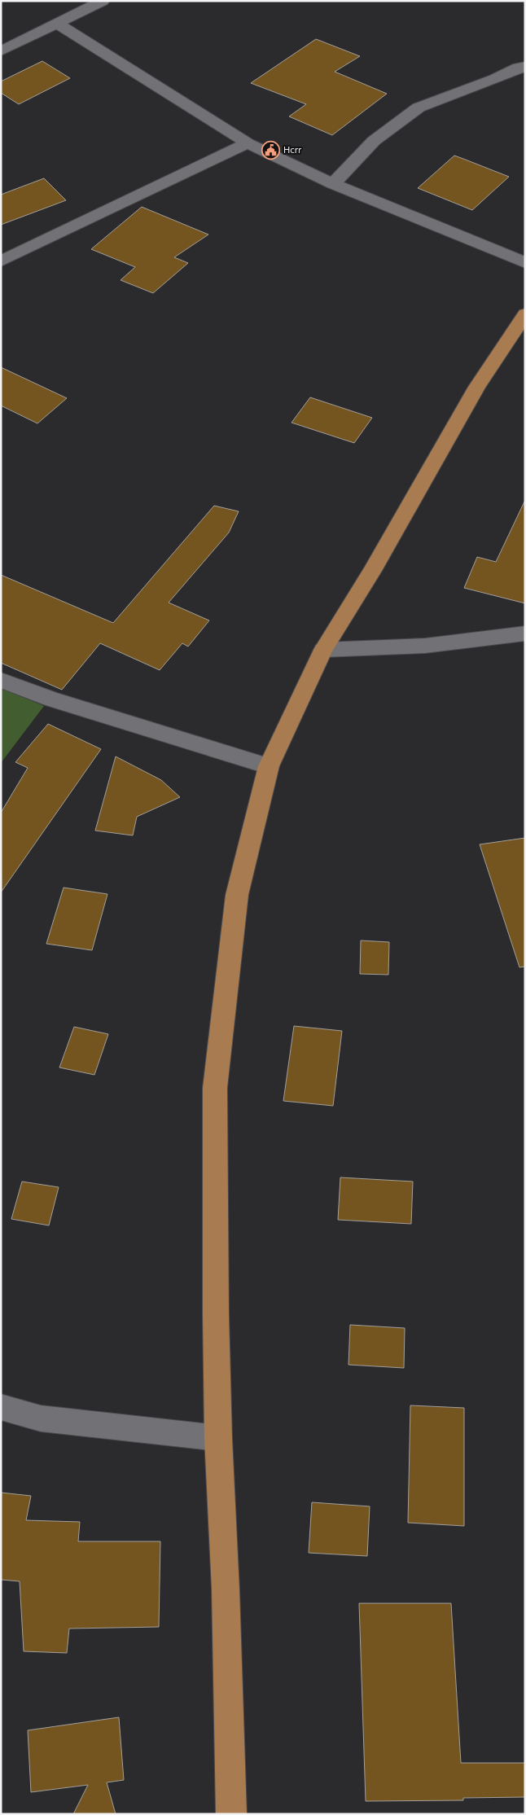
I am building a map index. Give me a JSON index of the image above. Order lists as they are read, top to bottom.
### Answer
{
  "places": {
    "public building": ["Hcrr"]
  }
}
